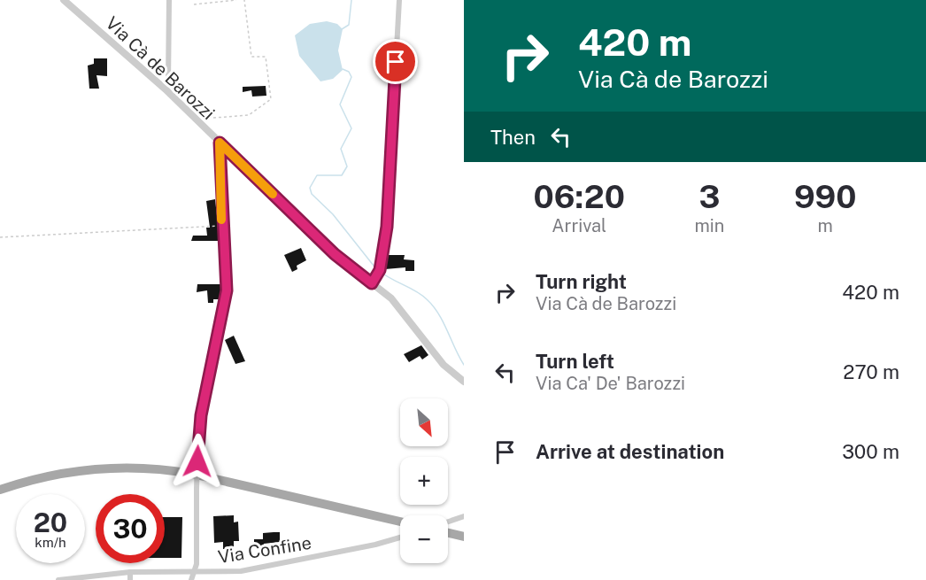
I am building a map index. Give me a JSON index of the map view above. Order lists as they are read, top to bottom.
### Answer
{
  "streets": {
    "street": ["Via Cà de Barozzi", "Via Confine"]
  },
  "north": "bottom right",
  "page": {
    "turn": ["420 m", "Via Cà de Barozzi"],
    "then": "Then",
    "eta": [
      "06:20",
      "Arrival",
      "3",
      "min",
      "990",
      "m"
    ],
    "list": [
      {
        "name": "Turn right",
        "note": "Via Cà de Barozzi",
        "value": "420 m"
      },
      {
        "name": "Turn left",
        "note": "Via Ca' De' Barozzi",
        "value": "270 m"
      },
      {
        "name": "Arrive at destination",
        "value": "300 m"
      }
    ],
    "map_buttons": ["+", "−"],
    "speed": "20 km/h",
    "limit": "30"
  }
}
